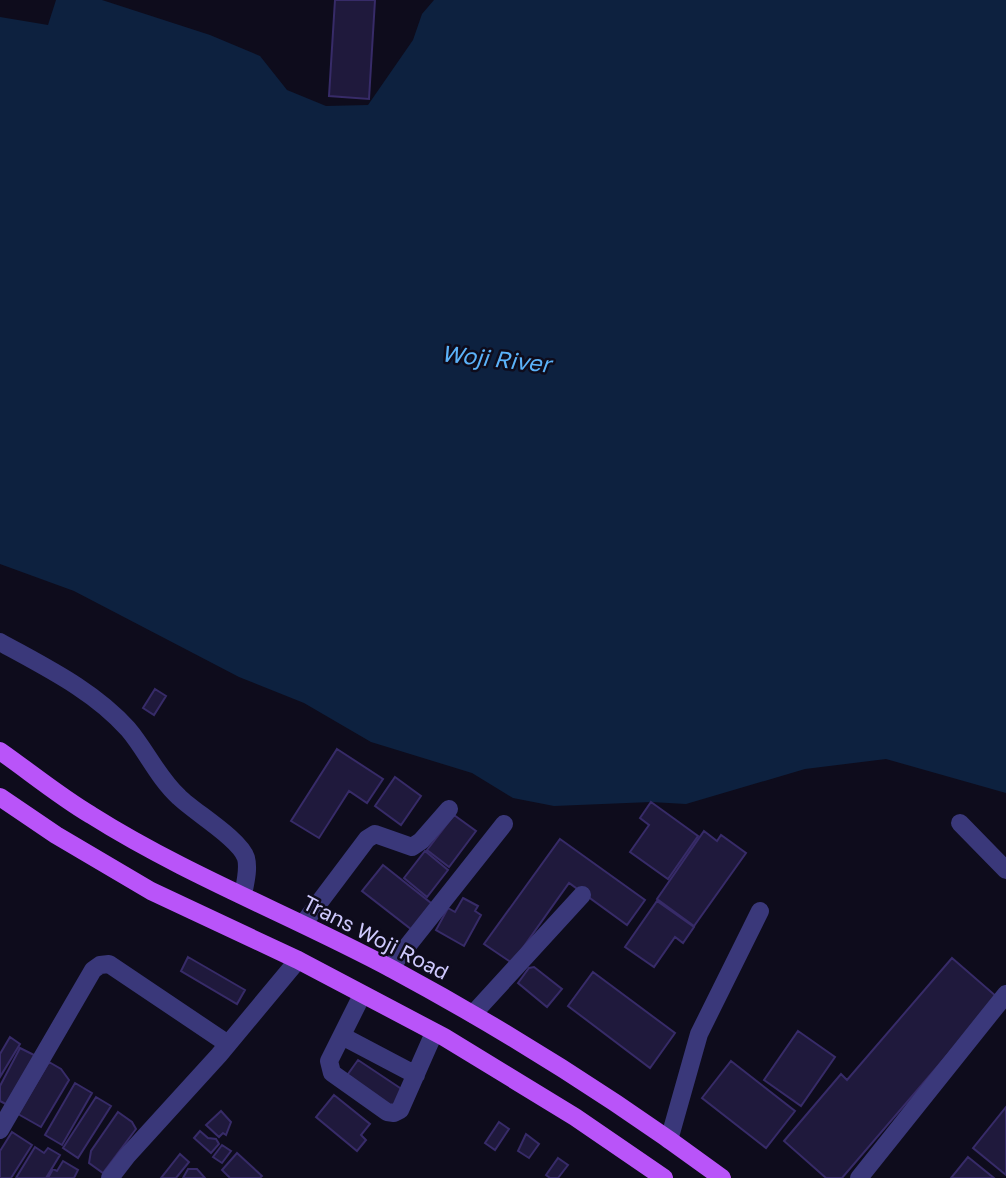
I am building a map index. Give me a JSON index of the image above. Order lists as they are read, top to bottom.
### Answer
{
  "streets": {
    "main road": ["Trans Woji Road"]
  },
  "water": ["Woji River"]
}
